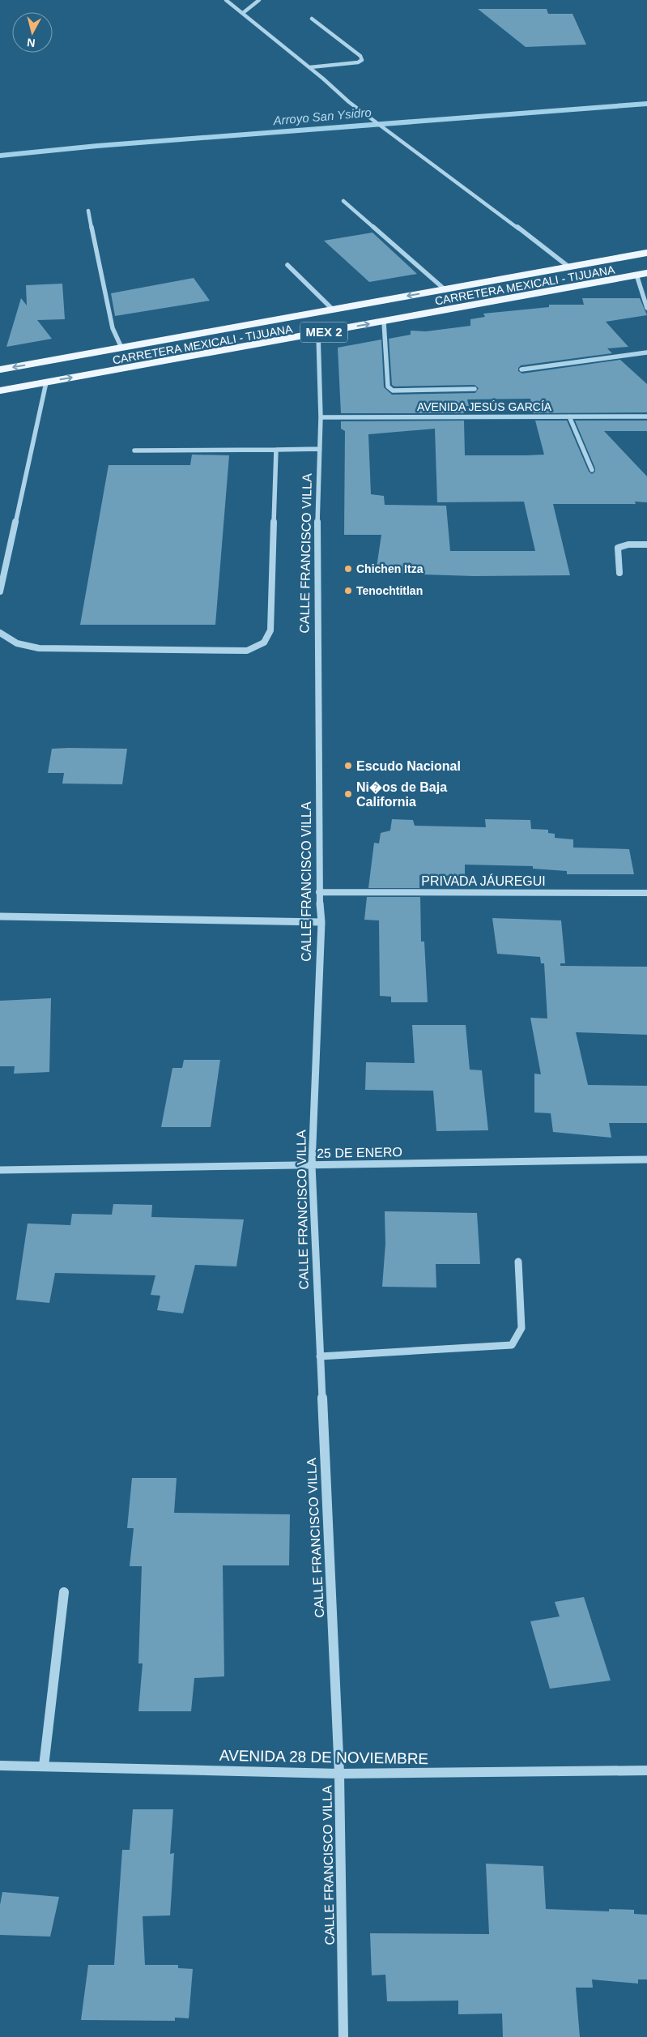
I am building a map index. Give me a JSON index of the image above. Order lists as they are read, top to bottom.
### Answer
{
  "streets": {
    "main road": ["CARRETERA MEXICALI - TIJUANA", "MEX 2"],
    "street": [
      "AVENIDA JESÚS GARCÍA",
      "CALLE FRANCISCO VILLA",
      "PRIVADA JÁUREGUI",
      "25 DE ENERO",
      "AVENIDA 28 DE NOVIEMBRE"
    ]
  },
  "crossings": [
    ["CARRETERA MEXICALI - TIJUANA", "CALLE FRANCISCO VILLA"],
    ["AVENIDA JESÚS GARCÍA", "CALLE FRANCISCO VILLA"],
    ["CALLE FRANCISCO VILLA", "PRIVADA JÁUREGUI"],
    ["CALLE FRANCISCO VILLA", "25 DE ENERO"],
    ["CALLE FRANCISCO VILLA", "AVENIDA 28 DE NOVIEMBRE"]
  ],
  "water": ["Arroyo San Ysidro"],
  "places": [
    "Chichen Itza",
    "Tenochtitlan",
    "Escudo Nacional",
    "Ni�os de Baja California"
  ],
  "north": "bottom"
}
